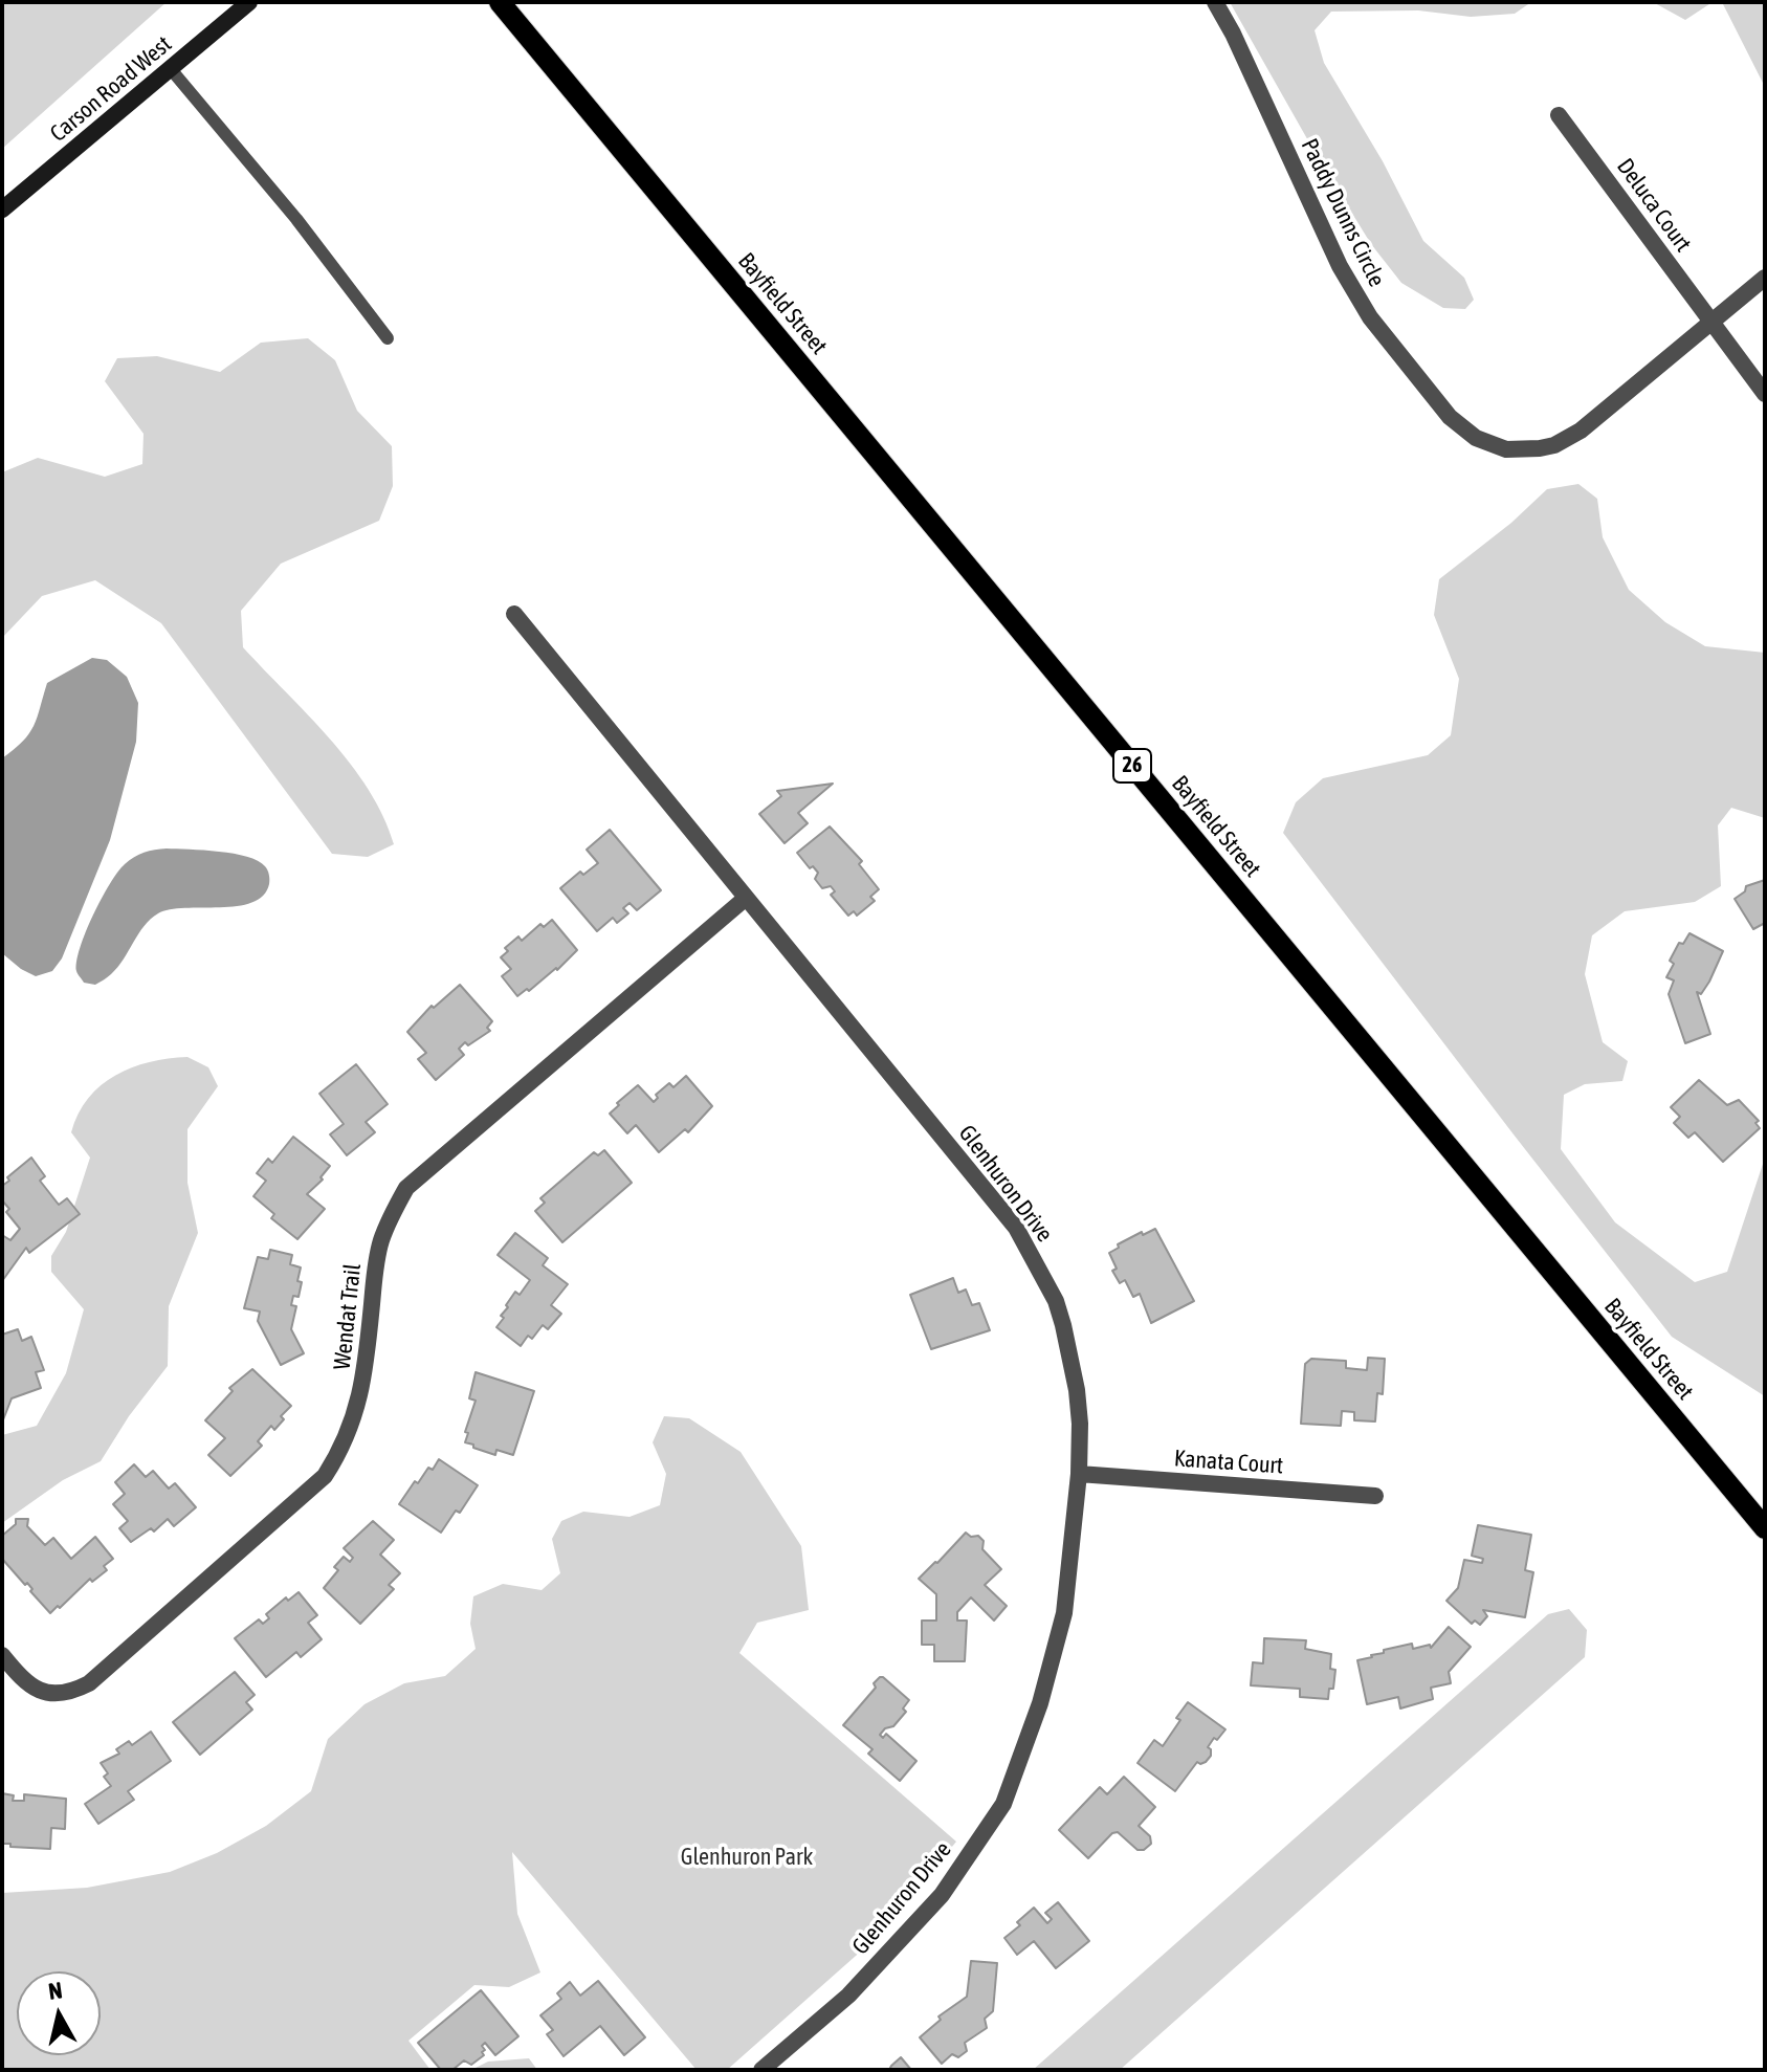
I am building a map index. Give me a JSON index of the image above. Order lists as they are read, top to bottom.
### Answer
{
  "streets": {
    "main road": ["Bayfield Street", "26"],
    "street": [
      "Carson Road West",
      "Deluca Court",
      "Paddy Dunns Circle",
      "Glenhuron Drive",
      "Wendat Trail",
      "Kanata Court"
    ]
  },
  "crossings": [
    ["Deluca Court", "Paddy Dunns Circle"],
    ["Glenhuron Drive", "Wendat Trail"],
    ["Glenhuron Drive", "Kanata Court"]
  ],
  "parks": ["Glenhuron Park"],
  "north": "top"
}
